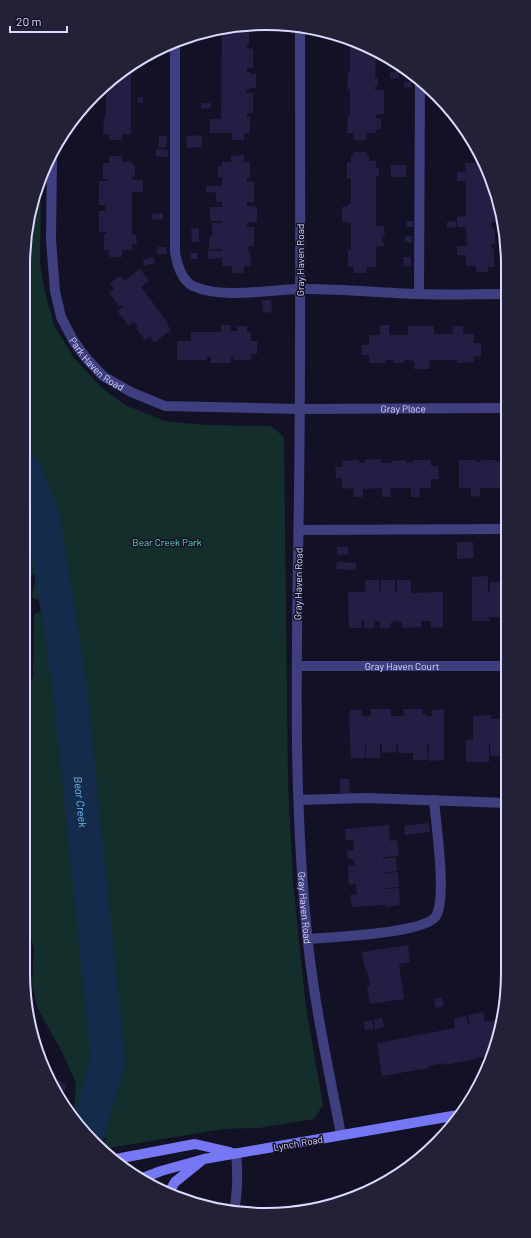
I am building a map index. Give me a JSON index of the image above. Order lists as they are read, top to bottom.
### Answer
{
  "streets": {
    "street": [
      "Gray Haven Road",
      "Park Haven Road",
      "Gray Place",
      "Gray Haven Court",
      "Lynch Road"
    ]
  },
  "crossings": [
    ["Gray Haven Road", "Park Haven Road"],
    ["Gray Haven Road", "Gray Place"],
    ["Gray Haven Road", "Gray Haven Court"],
    ["Gray Haven Road", "Lynch Road"],
    ["Park Haven Road", "Gray Place"]
  ],
  "water": ["Bear Creek"],
  "parks": ["Bear Creek Park"],
  "scale_bar": "20 m"
}
